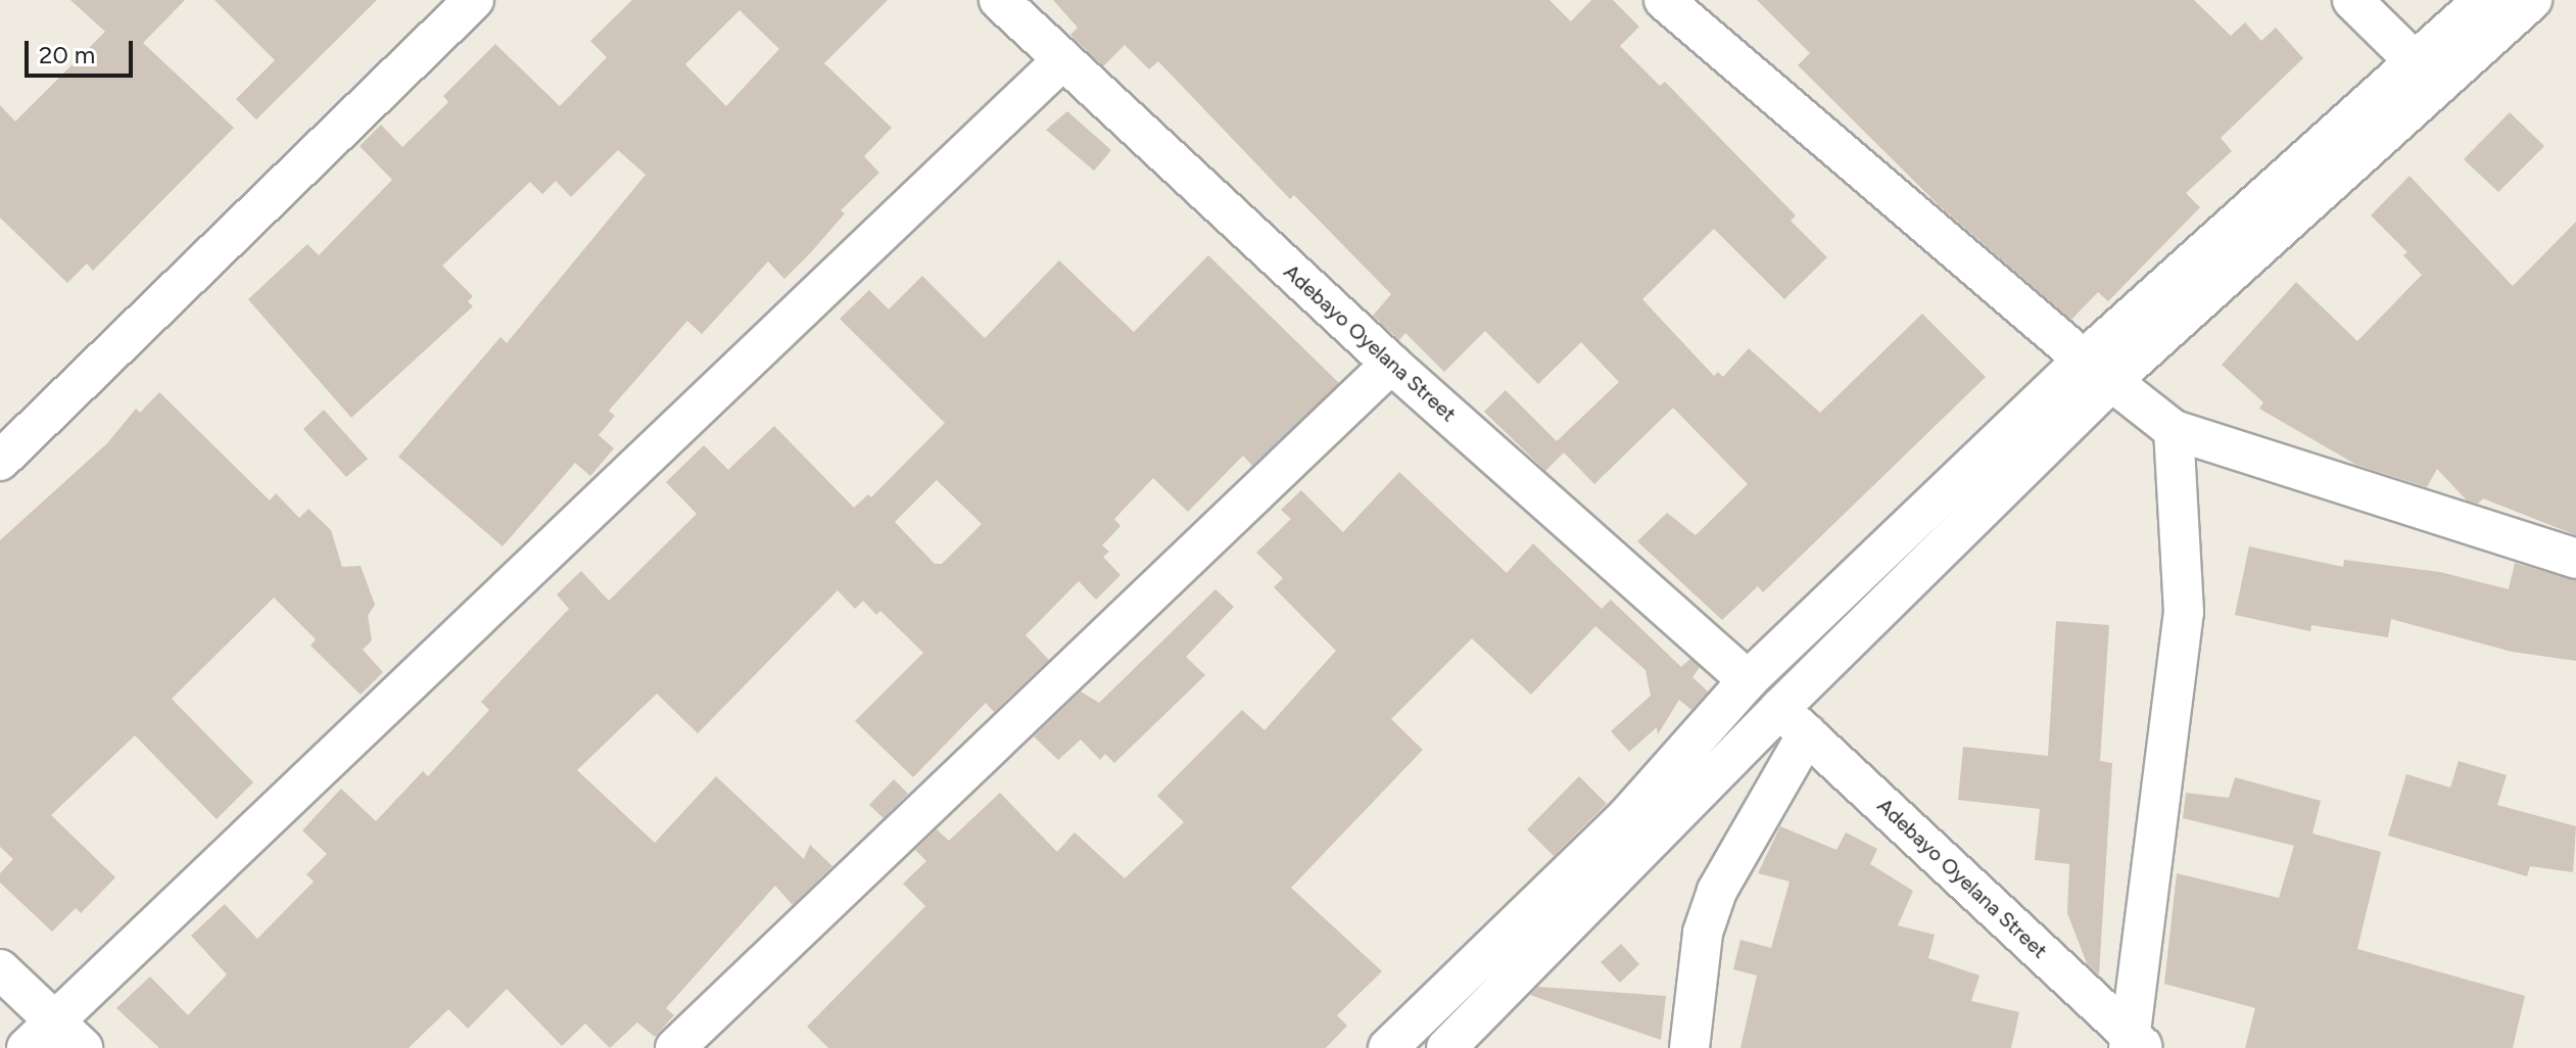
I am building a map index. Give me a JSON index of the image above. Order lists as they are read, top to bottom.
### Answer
{
  "streets": {
    "street": ["Adebayo Oyelana Street"]
  },
  "scale_bar": "20 m"
}
